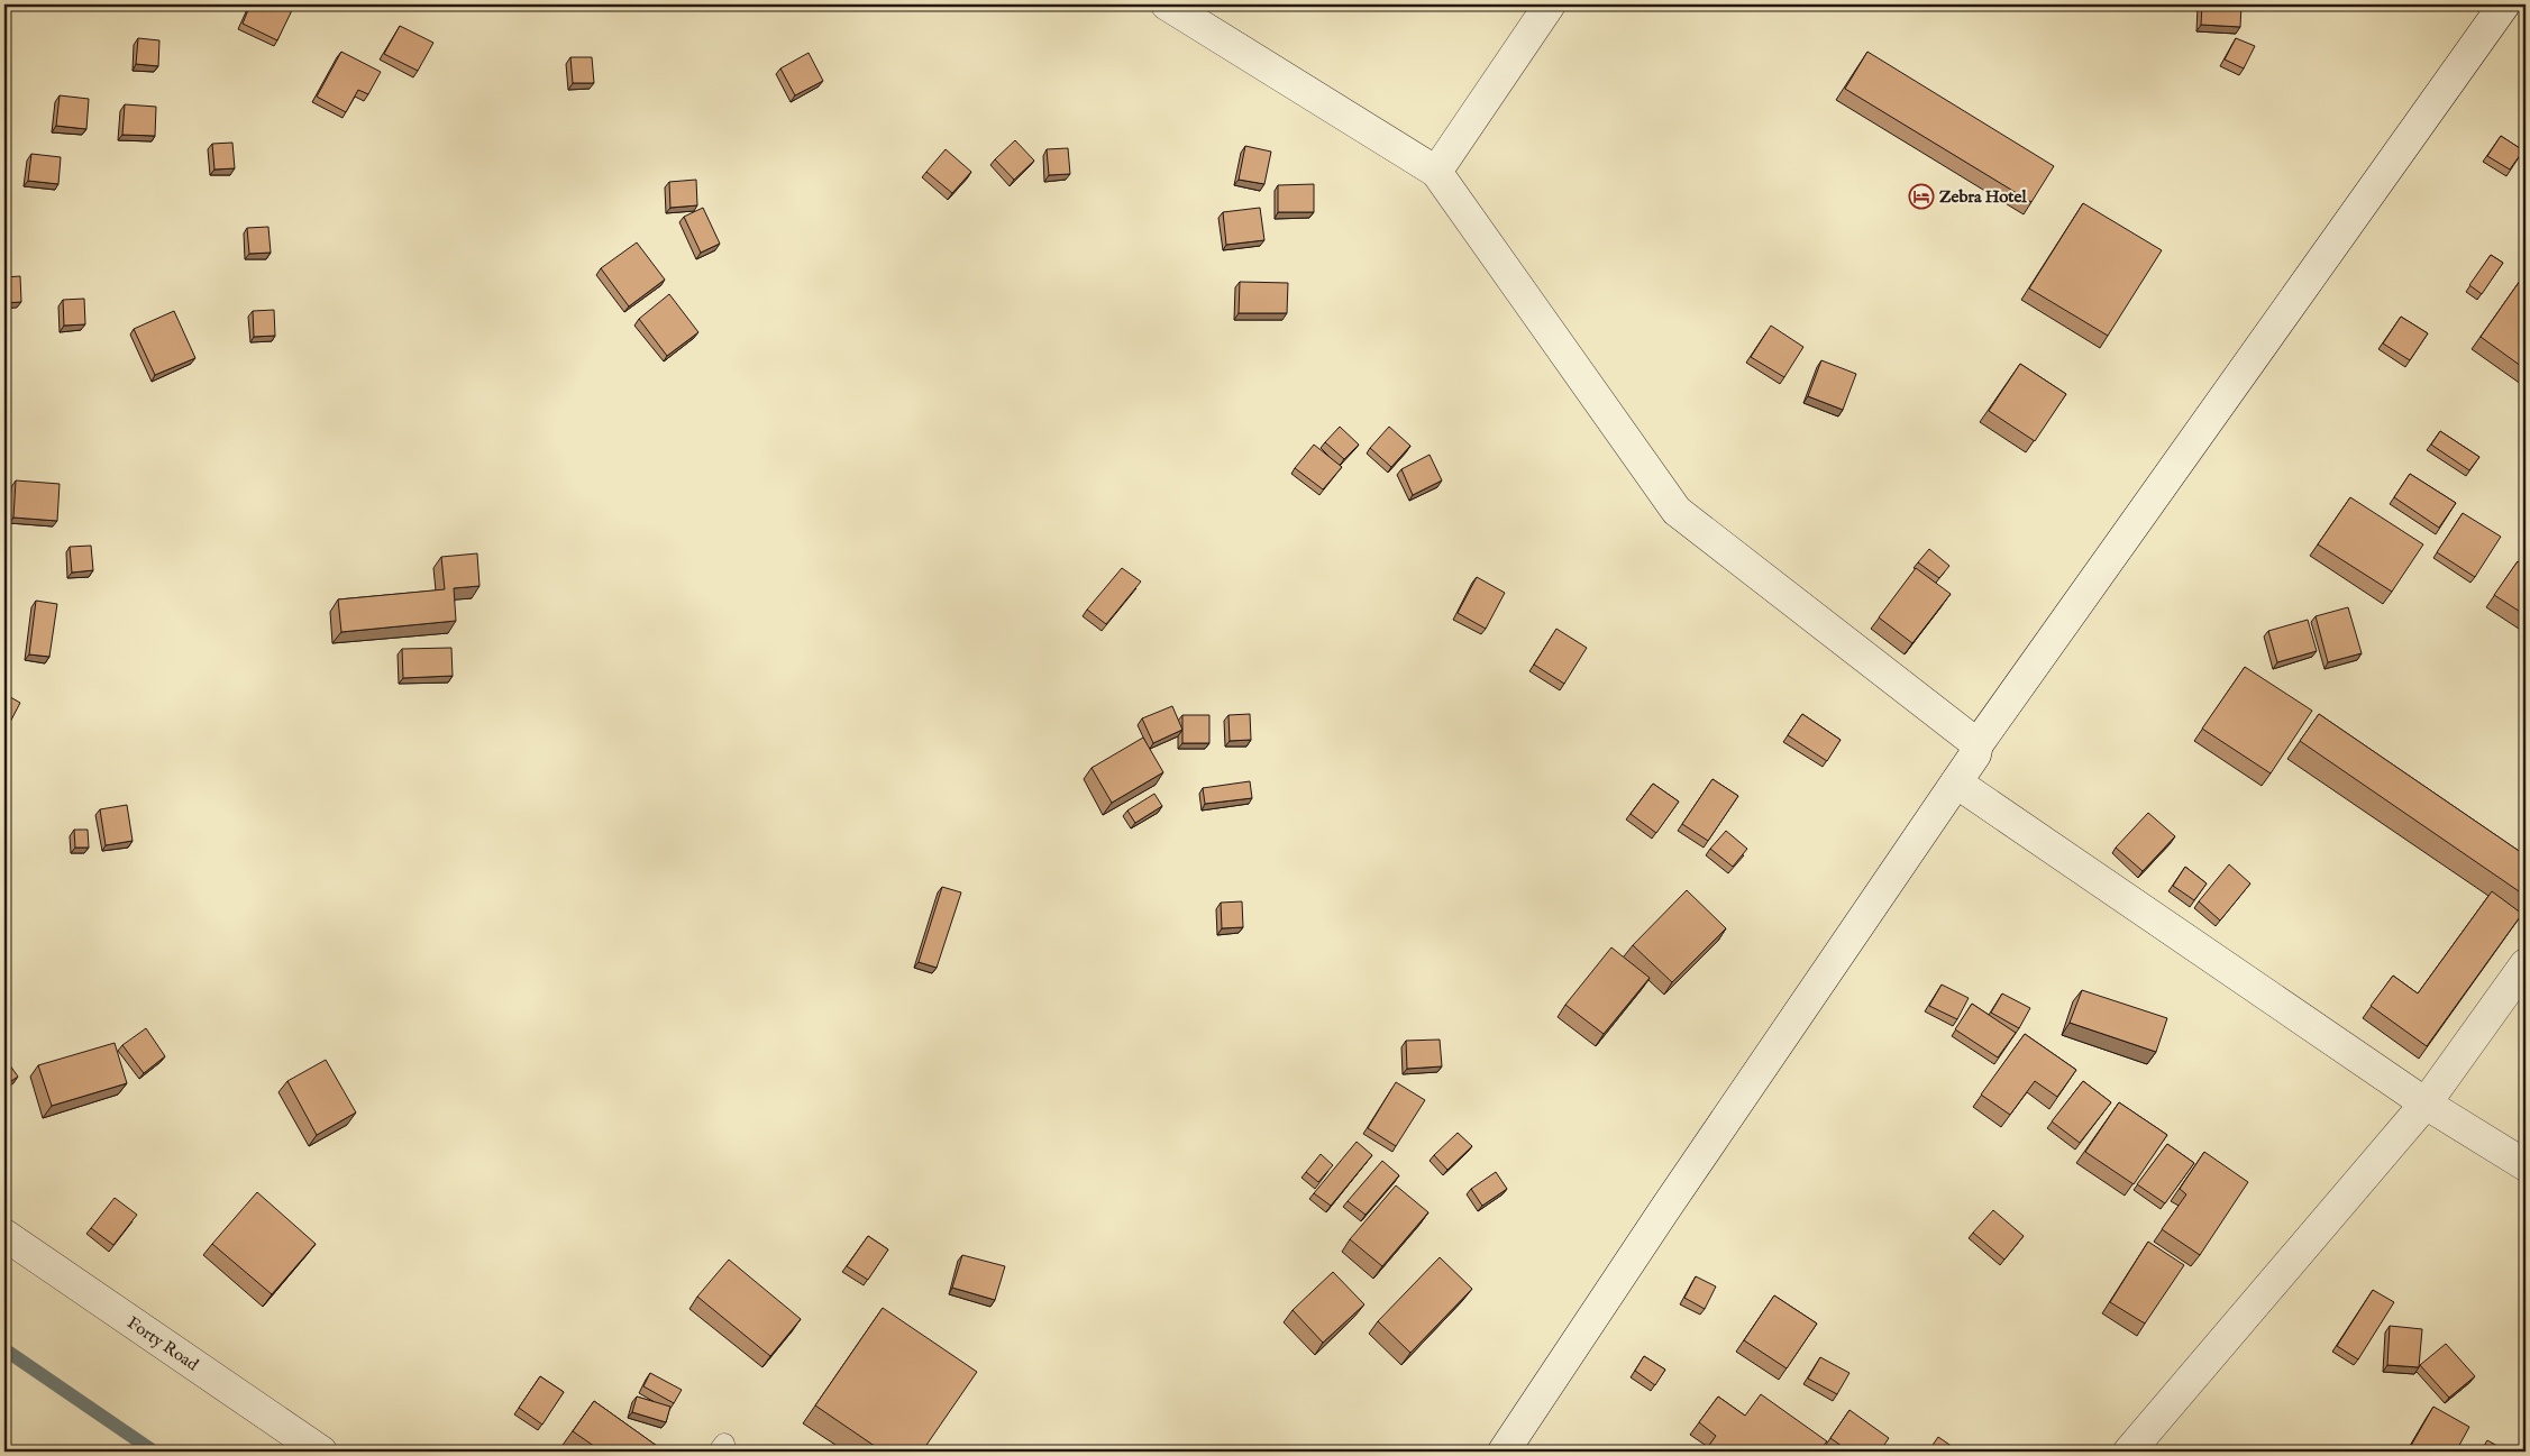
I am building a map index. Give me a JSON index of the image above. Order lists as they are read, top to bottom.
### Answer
{
  "streets": {
    "street": ["Forty Road"]
  },
  "places": {
    "hotel": ["Zebra Hotel"]
  }
}
